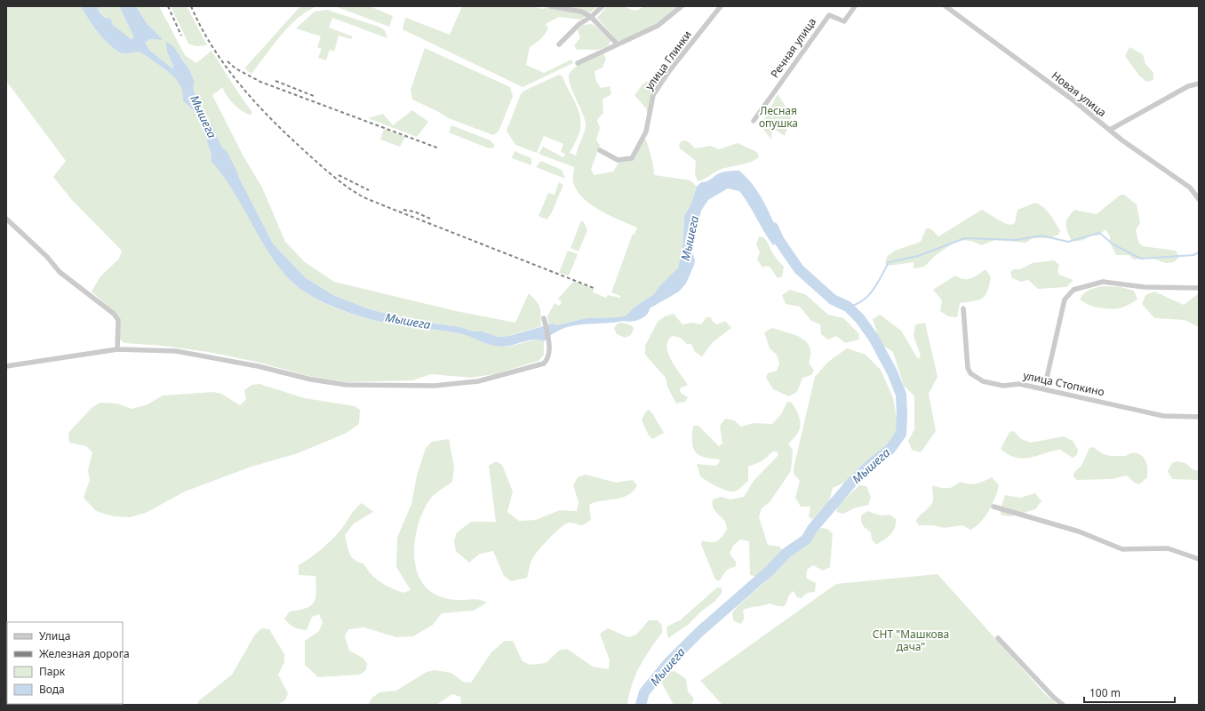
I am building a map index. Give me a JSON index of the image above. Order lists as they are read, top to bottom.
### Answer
{
  "streets": {
    "street": [
      "Речная улица",
      "улица Глинки",
      "Новая улица",
      "улица Стопкино"
    ]
  },
  "water": ["Мышега"],
  "parks": ["Лесная опушка", "СНТ \"Машкова дача\""],
  "legend": [
    "Улица",
    "Железная дорога",
    "Парк",
    "Вода"
  ],
  "scale_bar": "100 m"
}
